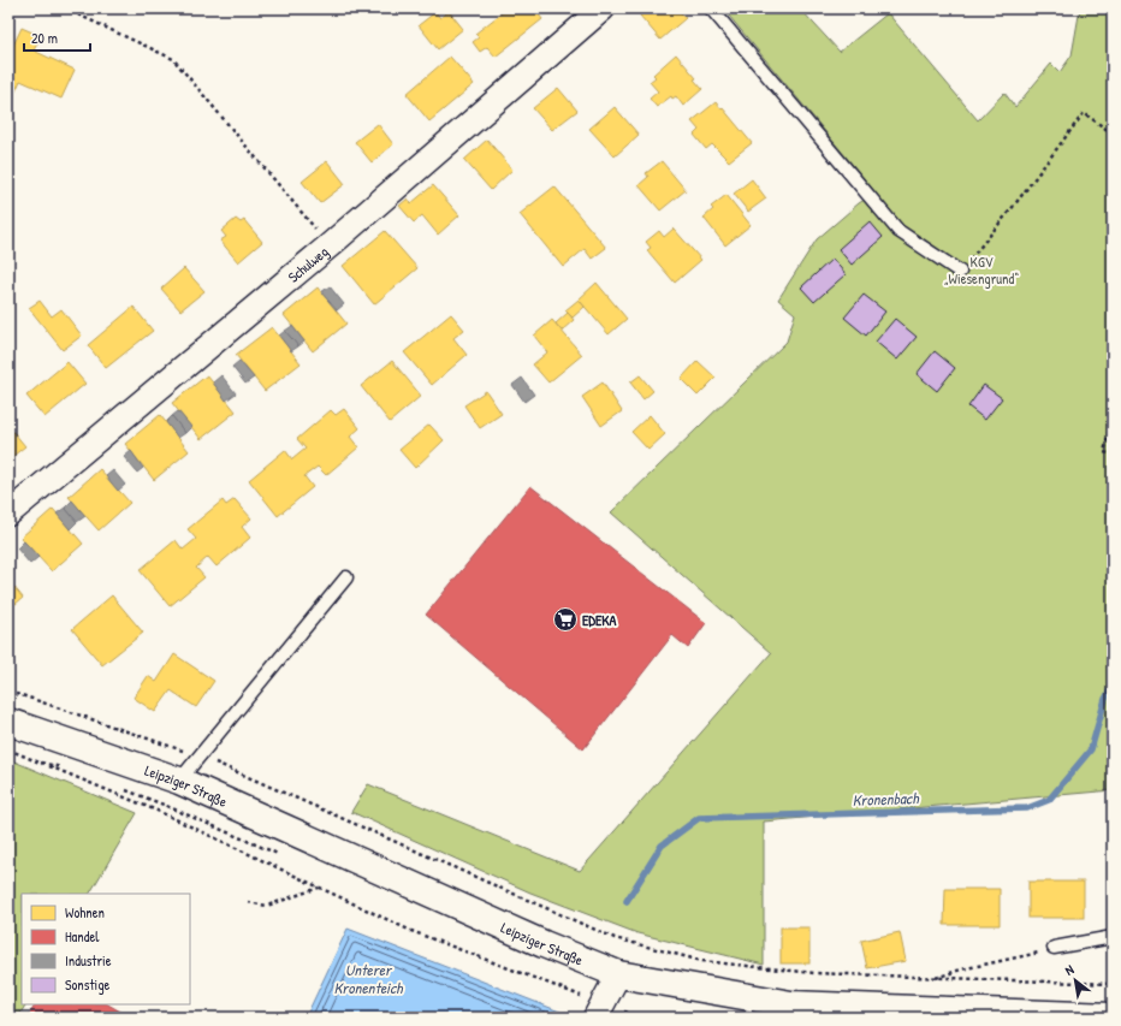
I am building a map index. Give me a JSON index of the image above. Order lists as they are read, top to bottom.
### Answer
{
  "streets": {
    "main road": ["Leipziger Straße"],
    "street": ["Schulweg"]
  },
  "water": ["Kronenbach", "Unterer Kronenteich"],
  "parks": ["KGV „Wiesengrund“"],
  "places": {
    "supermarket": ["EDEKA"]
  },
  "legend": [
    "Wohnen",
    "Handel",
    "Industrie",
    "Sonstige"
  ],
  "scale_bar": "20 m",
  "north": "top left"
}
